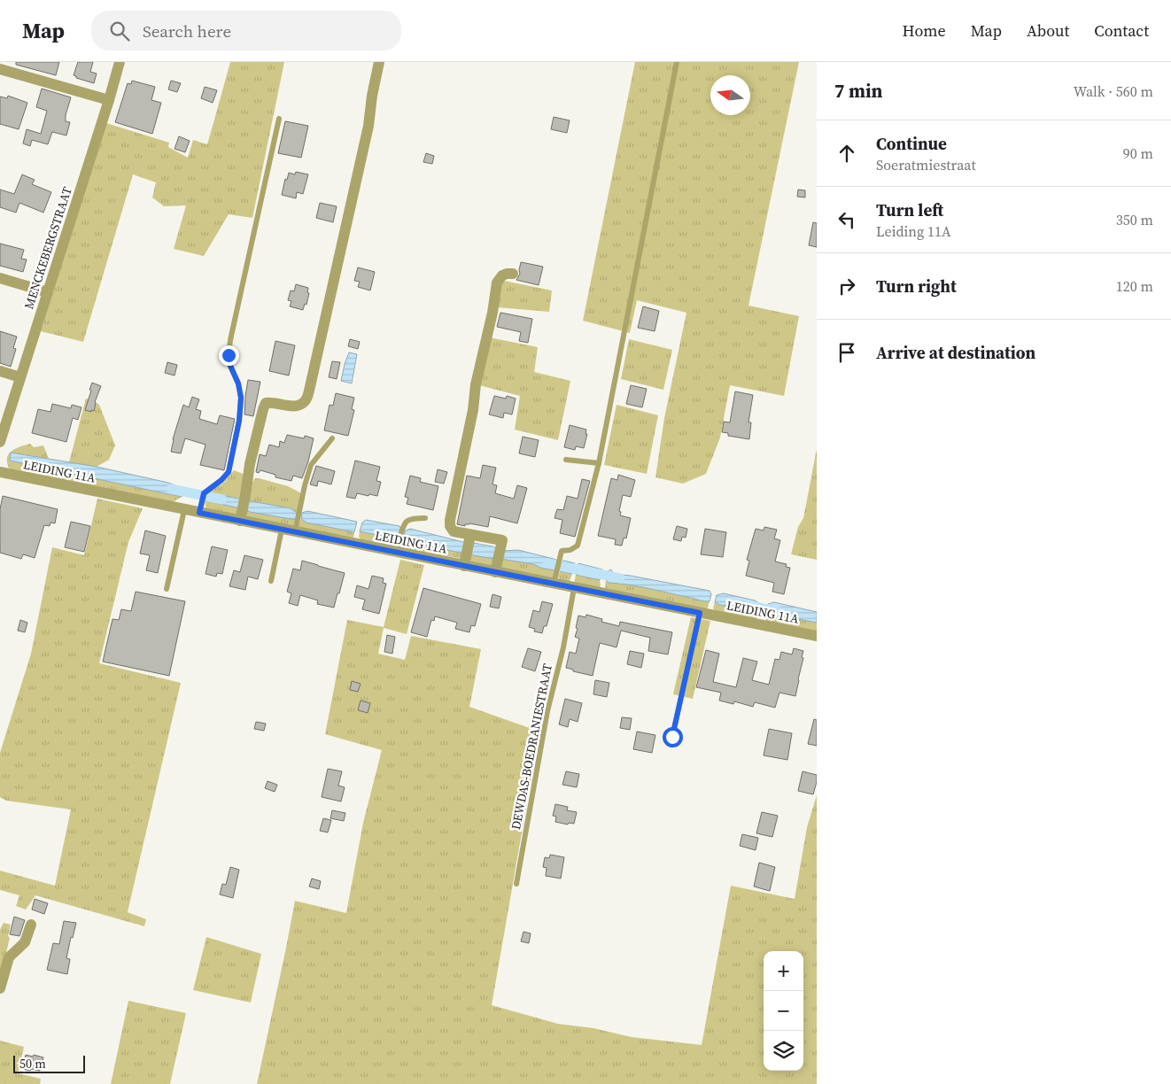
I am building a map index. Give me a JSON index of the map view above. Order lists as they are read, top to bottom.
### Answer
{
  "streets": {
    "street": ["MENCKEBERGSTRAAT", "LEIDING 11A"],
    "lane": ["DEWDAS-BOEDRANIESTRAAT"]
  },
  "crossings": [
    ["LEIDING 11A", "DEWDAS-BOEDRANIESTRAAT"]
  ],
  "scale_bar": "50 m",
  "north": "left",
  "page": {
    "header": "Map",
    "search": "Search here",
    "nav": [
      "Home",
      "Map",
      "About",
      "Contact"
    ],
    "heading": ["7 min", "Walk · 560 m"],
    "list": [
      ["Continue", "Soeratmiestraat", "90 m"],
      ["Turn left", "Leiding 11A", "350 m"],
      ["Turn right", "120 m"],
      "Arrive at destination"
    ],
    "map_buttons": ["+", "−"],
    "scale": "50 m"
  }
}
